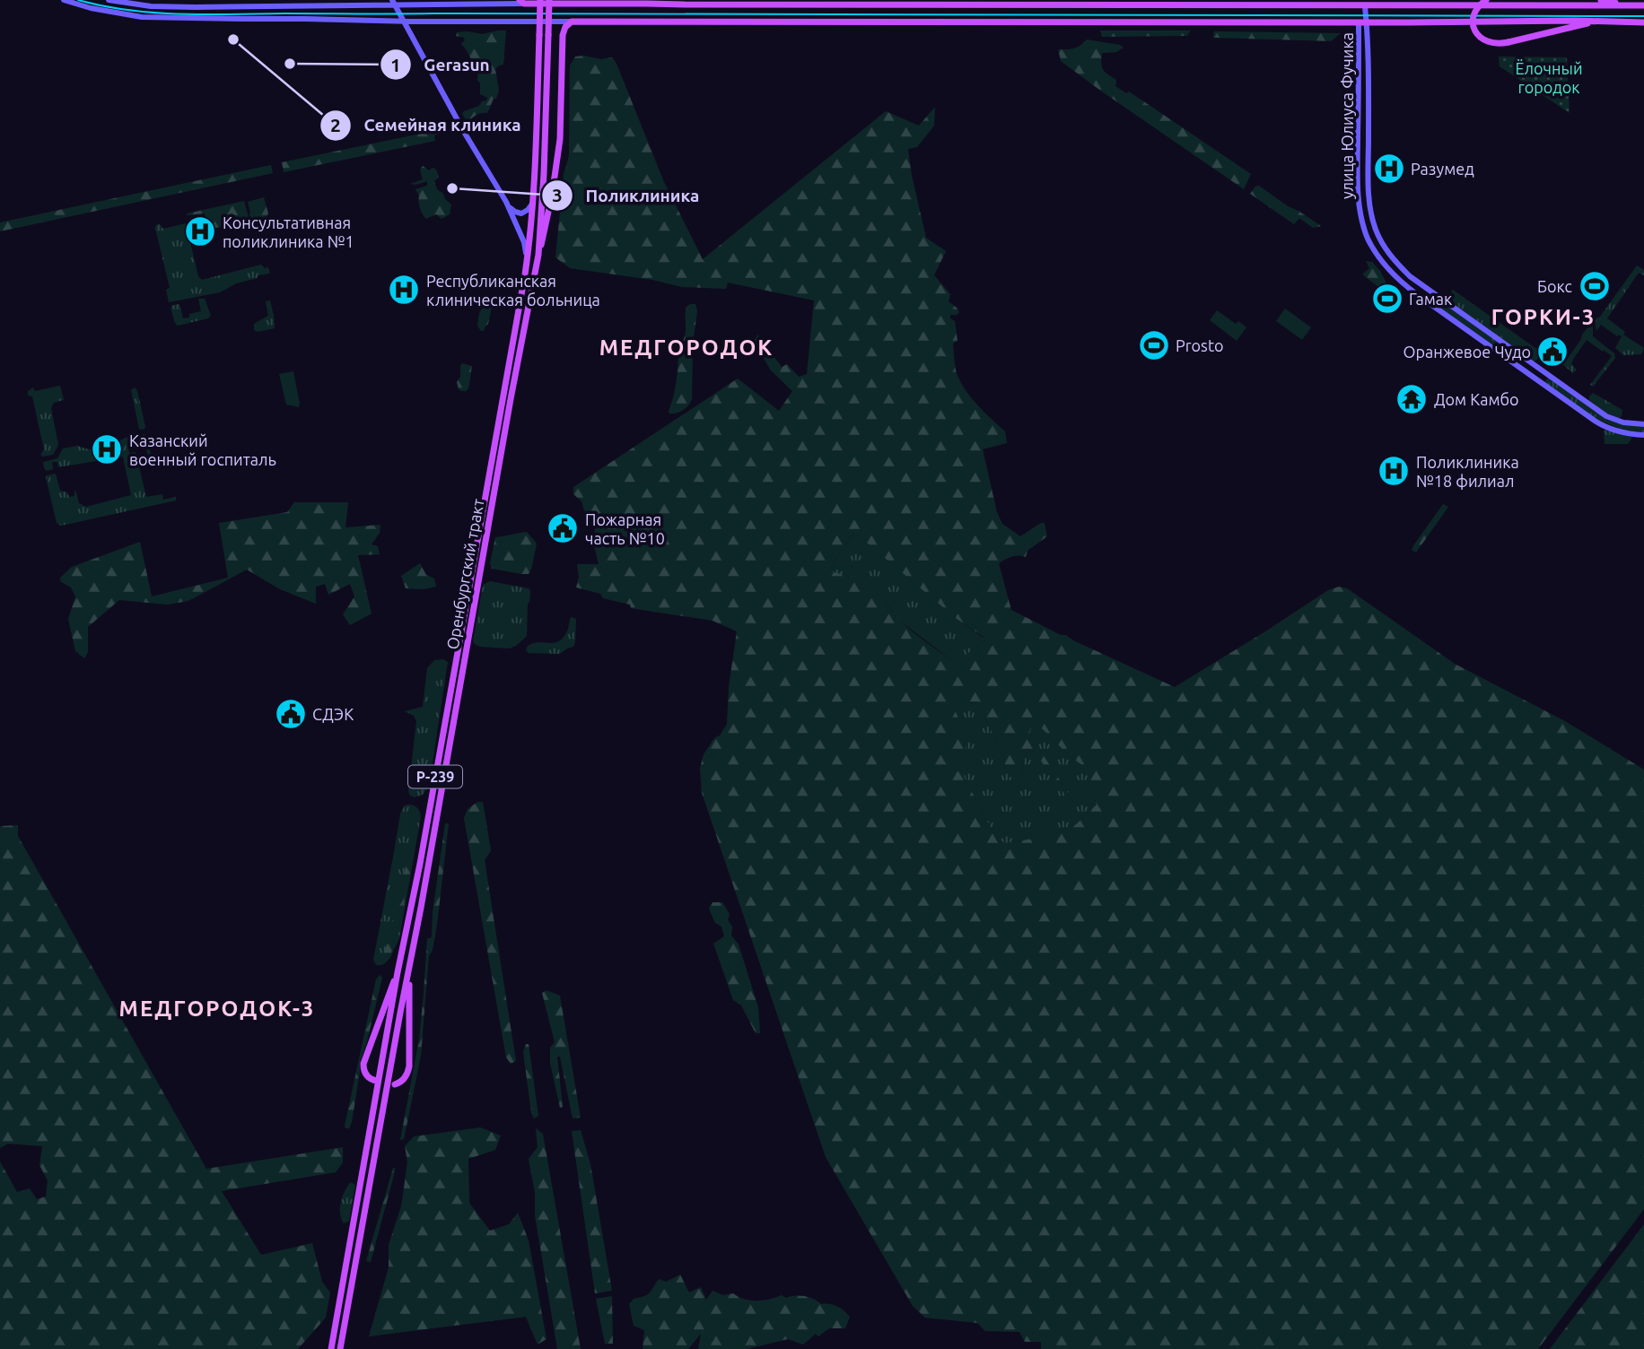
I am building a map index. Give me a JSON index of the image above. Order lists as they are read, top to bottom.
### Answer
{
  "streets": {
    "main road": ["улица Юлиуса Фучика", "Оренбургский тракт", "Р-239"]
  },
  "districts": ["ГОРКИ-3", "МЕДГОРОДОК", "МЕДГОРОДОК-3"],
  "parks": ["Ёлочный городок"],
  "places": {
    "other": ["Семейная клиника", "Gerasun", "Поликлиника"],
    "hospital": [
      "Разумед",
      "Консультативная поликлиника №1",
      "Республиканская клиническая больница",
      "Казанский военный госпиталь",
      "Поликлиника №18 филиал"
    ],
    "sports": ["Бокс", "Гамак", "Prosto"],
    "public building": ["Оранжевое Чудо", "Пожарная часть №10", "СДЭК"],
    "temple": ["Дом Камбо"]
  }
}
